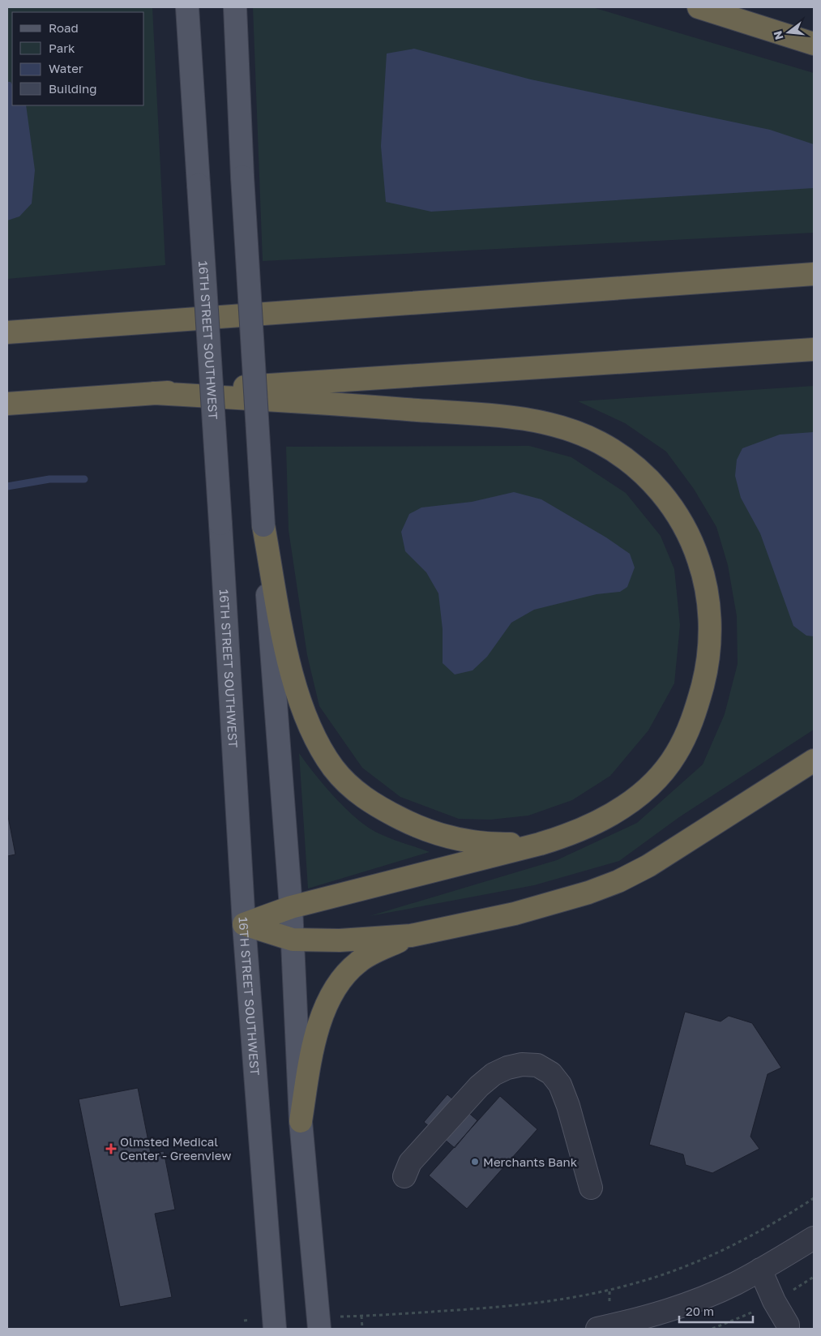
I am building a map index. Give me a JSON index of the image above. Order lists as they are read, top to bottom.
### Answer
{
  "streets": {
    "main road": ["16TH STREET SOUTHWEST"]
  },
  "places": {
    "health": ["Olmsted Medical Center - Greenview"],
    "other": ["Merchants Bank"]
  },
  "legend": [
    "Road",
    "Park",
    "Water",
    "Building"
  ],
  "scale_bar": "20 m",
  "north": "left"
}
